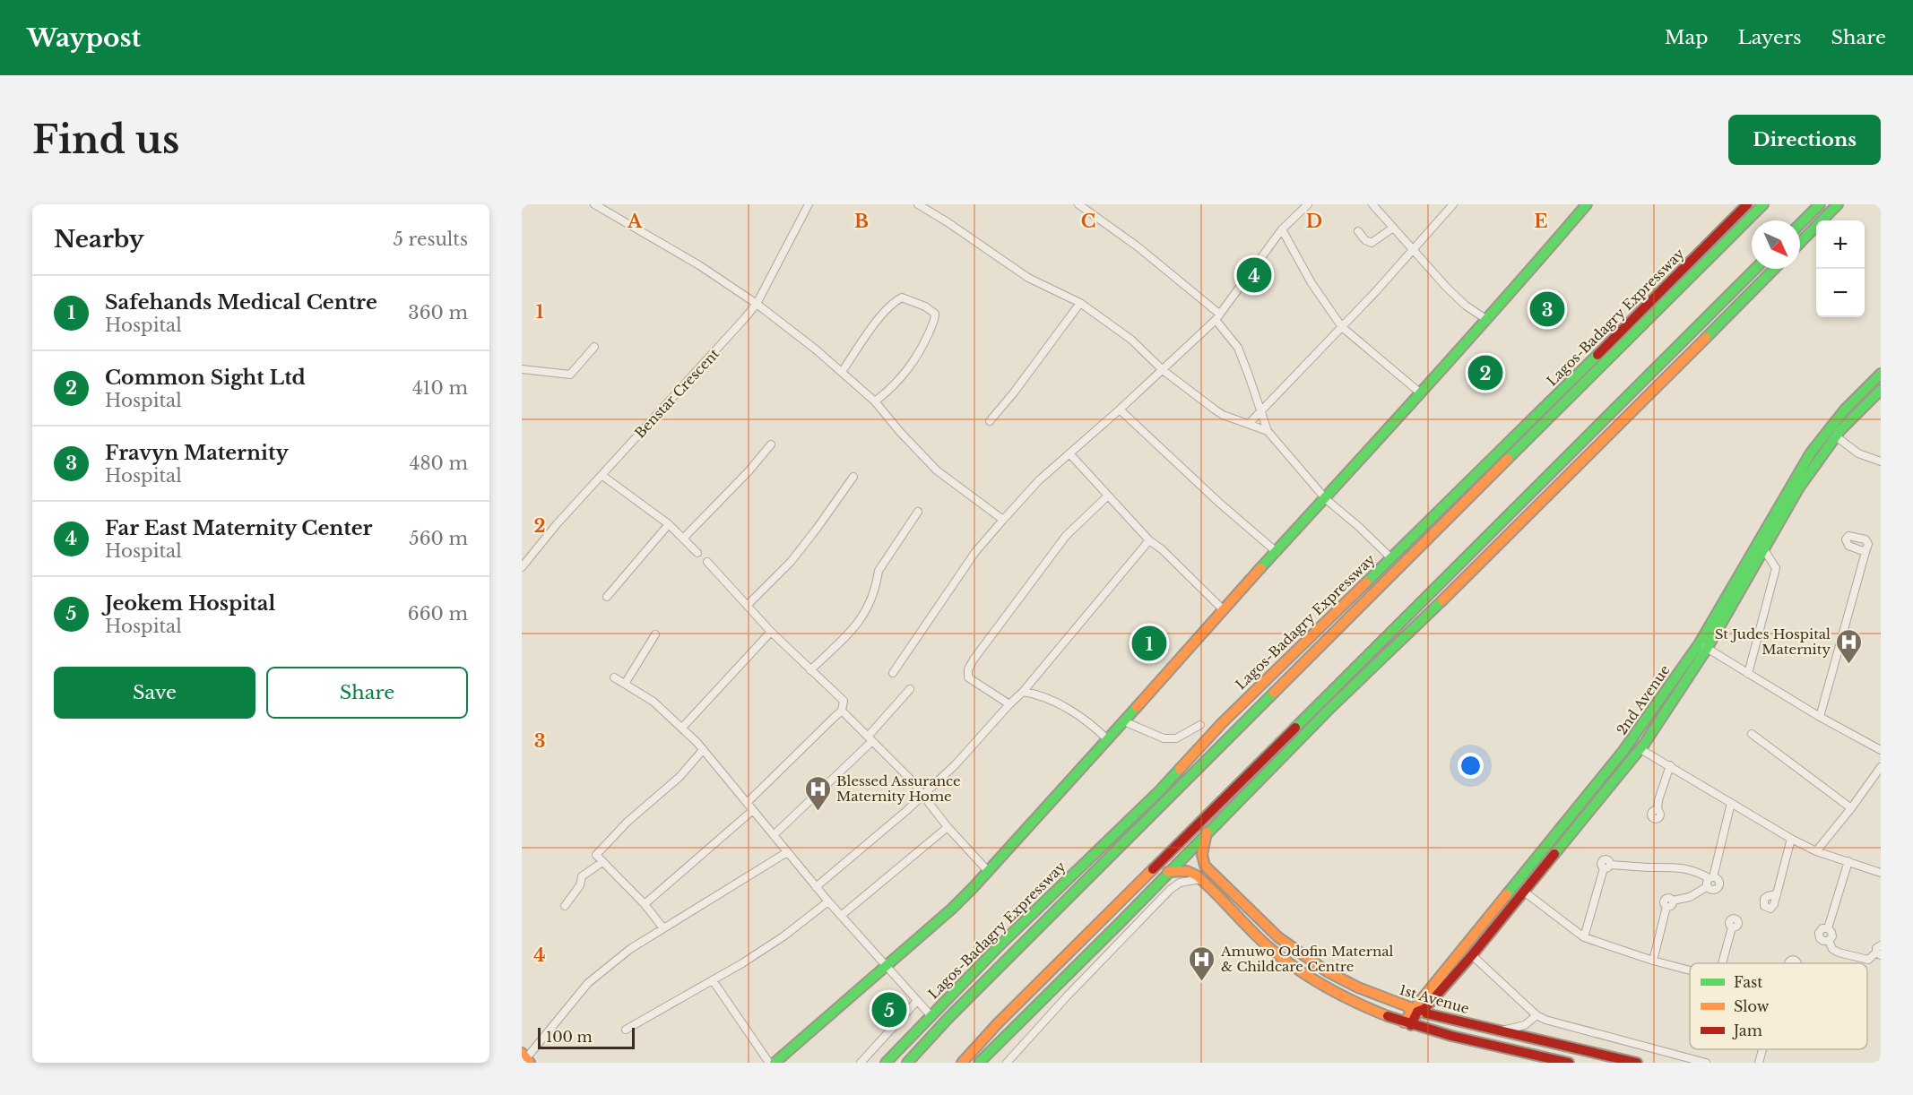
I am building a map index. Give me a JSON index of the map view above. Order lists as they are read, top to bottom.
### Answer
{
  "streets": {
    "main road": ["Lagos-Badagry Expressway", "2nd Avenue", "1st Avenue"],
    "street": ["Benstar Crescent"]
  },
  "crossings": [
    ["2nd Avenue", "1st Avenue"]
  ],
  "places": {
    "hospital": ["St Judes Hospital Maternity", "Blessed Assurance Maternity Home", "Amuwo Odofin Maternal & Childcare Centre"]
  },
  "legend": ["Fast", "Slow", "Jam"],
  "scale_bar": "100 m",
  "north": "bottom right",
  "page": {
    "header": "Waypost",
    "nav": ["Map", "Layers", "Share"],
    "buttons": [
      "Directions",
      ["Save", "Share"]
    ],
    "title": "Find us",
    "heading": ["Nearby", "5 results"],
    "map_buttons": ["+", "−"],
    "pins": [
      "4",
      "3",
      "2",
      "1",
      "5"
    ],
    "list": [
      {
        "mark": "1",
        "name": "Safehands Medical Centre",
        "note": "Hospital",
        "value": "360 m"
      },
      {
        "mark": "2",
        "name": "Common Sight Ltd",
        "note": "Hospital",
        "value": "410 m"
      },
      {
        "mark": "3",
        "name": "Fravyn Maternity",
        "note": "Hospital",
        "value": "480 m"
      },
      {
        "mark": "4",
        "name": "Far East Maternity Center",
        "note": "Hospital",
        "value": "560 m"
      },
      {
        "mark": "5",
        "name": "Jeokem Hospital",
        "note": "Hospital",
        "value": "660 m"
      }
    ],
    "scale": "100 m"
  },
  "grid": {
    "columns": [
      "A",
      "B",
      "C",
      "D",
      "E"
    ],
    "rows": [
      "1",
      "2",
      "3",
      "4"
    ]
  }
}
